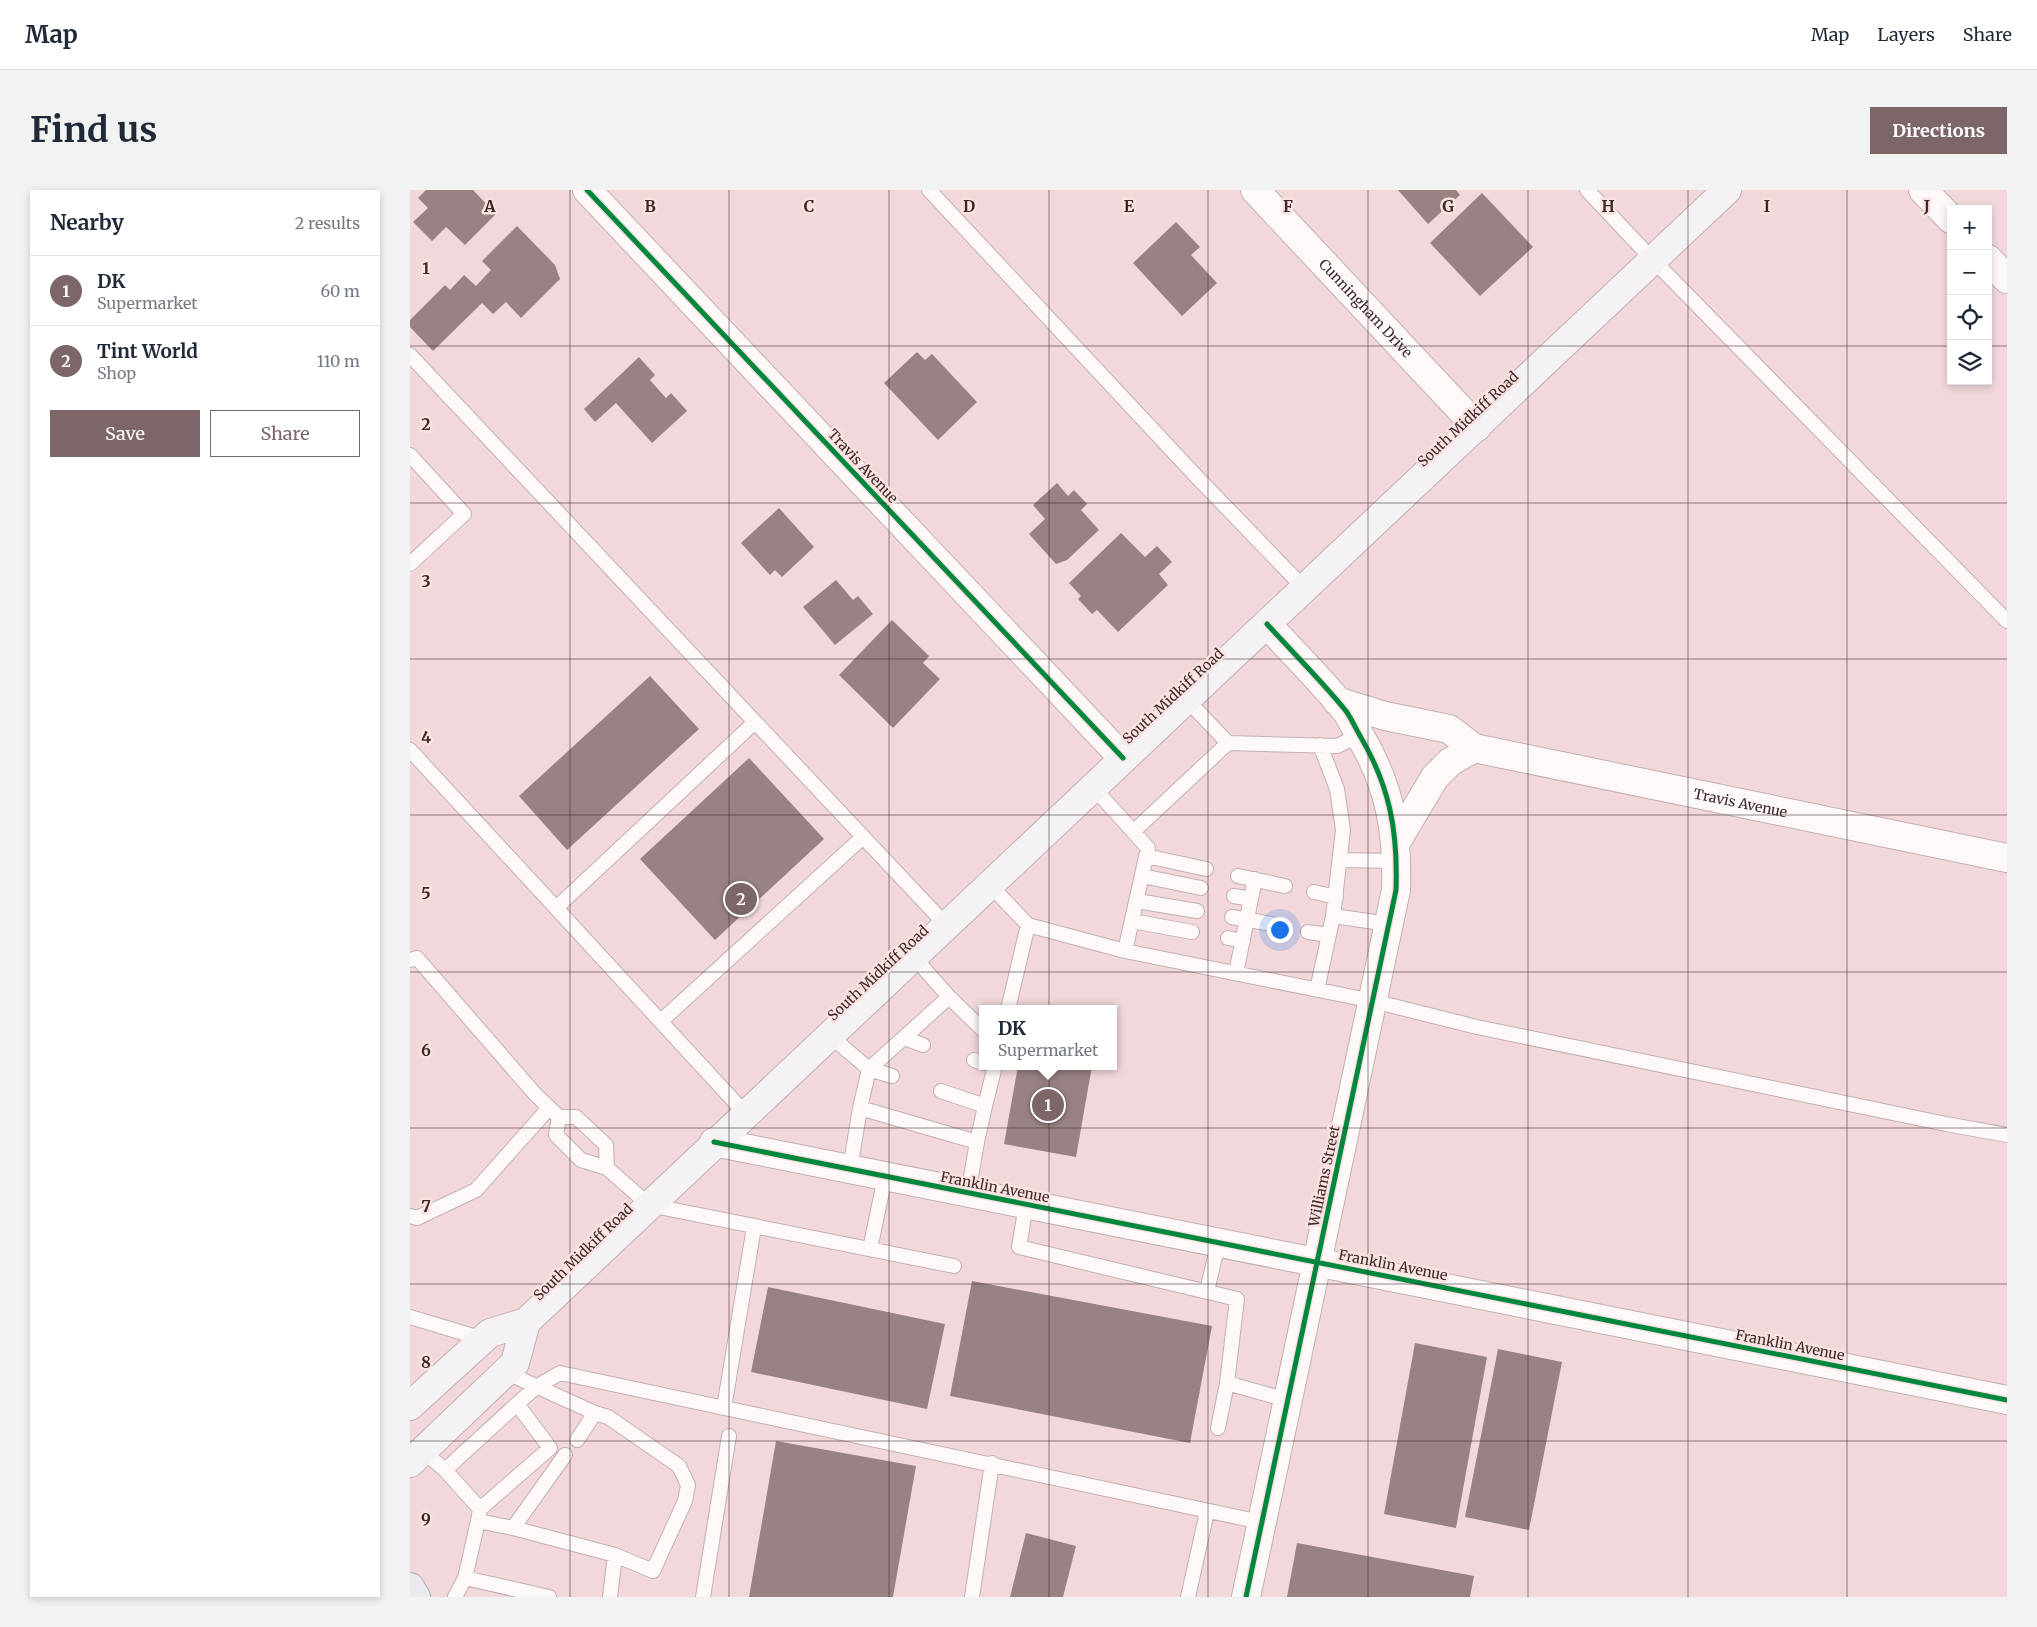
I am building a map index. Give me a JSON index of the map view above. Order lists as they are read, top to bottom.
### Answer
{
  "streets": {
    "main road": ["South Midkiff Road"],
    "street": [
      "Cunningham Drive",
      "Travis Avenue",
      "Williams Street",
      "Franklin Avenue"
    ]
  },
  "crossings": [
    ["Cunningham Drive", "South Midkiff Road"],
    ["South Midkiff Road", "Travis Avenue"],
    ["South Midkiff Road", "Franklin Avenue"],
    ["Williams Street", "Franklin Avenue"]
  ],
  "page": {
    "header": "Map",
    "nav": ["Map", "Layers", "Share"],
    "buttons": [
      "Directions",
      ["Save", "Share"]
    ],
    "title": "Find us",
    "heading": ["Nearby", "2 results"],
    "map_buttons": ["+", "−"],
    "list": [
      {
        "mark": "1",
        "name": "DK",
        "note": "Supermarket",
        "value": "60 m"
      },
      {
        "mark": "2",
        "name": "Tint World",
        "note": "Shop",
        "value": "110 m"
      }
    ],
    "pins": ["2", "1"],
    "popup": ["DK", "Supermarket"]
  },
  "grid": {
    "columns": [
      "A",
      "B",
      "C",
      "D",
      "E",
      "F",
      "G",
      "H",
      "I",
      "J"
    ],
    "rows": [
      "1",
      "2",
      "3",
      "4",
      "5",
      "6",
      "7",
      "8",
      "9"
    ]
  }
}
